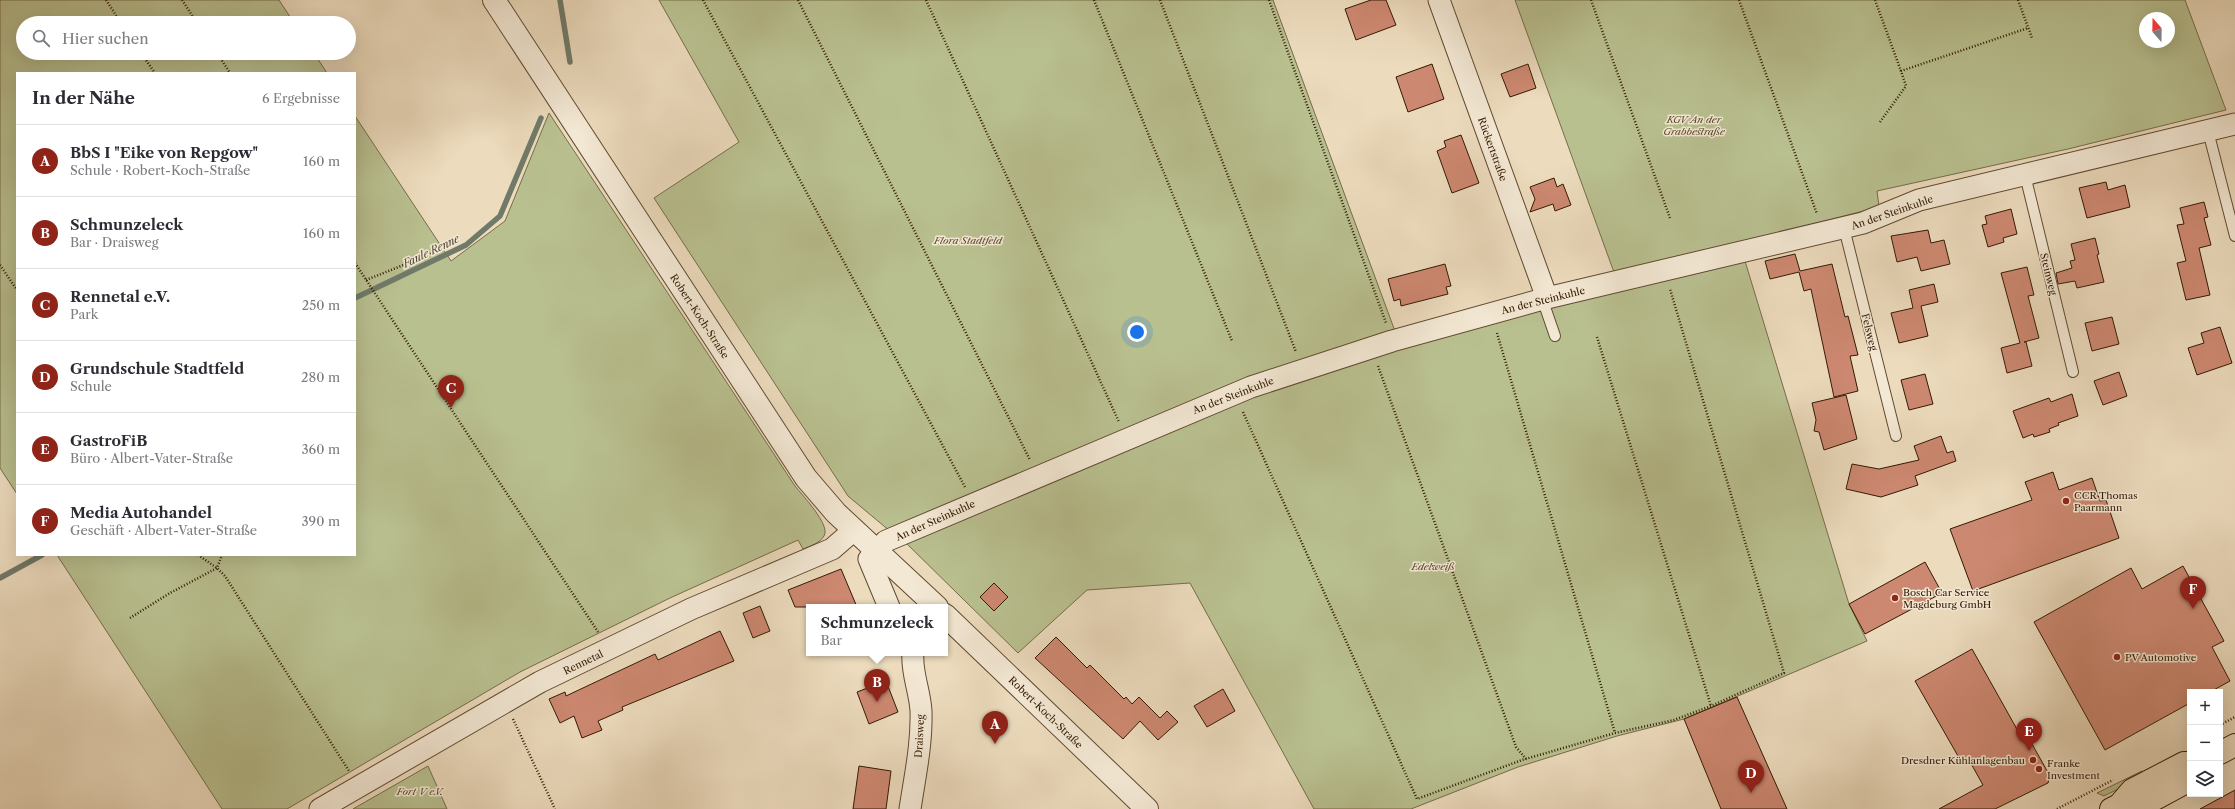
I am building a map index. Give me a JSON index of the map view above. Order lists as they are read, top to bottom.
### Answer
{
  "streets": {
    "street": [
      "Rückertstraße",
      "An der Steinkuhle",
      "Robert-Koch-Straße",
      "Rennetal",
      "Draisweg"
    ],
    "lane": ["Steinweg", "Felsweg"]
  },
  "crossings": [
    ["Rückertstraße", "An der Steinkuhle"],
    ["An der Steinkuhle", "Steinweg"],
    ["An der Steinkuhle", "Robert-Koch-Straße"],
    ["An der Steinkuhle", "Felsweg"],
    ["Robert-Koch-Straße", "Rennetal"]
  ],
  "water": ["Faule Renne"],
  "parks": [
    "KGV An der Grabbestraße",
    "Flora Stadtfeld",
    "Edelweiß",
    "Fort V e.V."
  ],
  "places": [
    "CCR Thomas Paarmann",
    "Bosch Car Service Magdeburg GmbH",
    "PV Automotive",
    "Dresdner Kühlanlagenbau",
    "Franke Investment"
  ],
  "north": "top",
  "page": {
    "search": "Hier suchen",
    "heading": ["In der Nähe", "6 Ergebnisse"],
    "list": [
      {
        "mark": "A",
        "name": "BbS I \"Eike von Repgow\"",
        "note": "Schule · Robert-Koch-Straße",
        "value": "160 m"
      },
      {
        "mark": "B",
        "name": "Schmunzeleck",
        "note": "Bar · Draisweg",
        "value": "160 m"
      },
      {
        "mark": "C",
        "name": "Rennetal e.V.",
        "note": "Park",
        "value": "250 m"
      },
      {
        "mark": "D",
        "name": "Grundschule Stadtfeld",
        "note": "Schule",
        "value": "280 m"
      },
      {
        "mark": "E",
        "name": "GastroFiB",
        "note": "Büro · Albert-Vater-Straße",
        "value": "360 m"
      },
      {
        "mark": "F",
        "name": "Media Autohandel",
        "note": "Geschäft · Albert-Vater-Straße",
        "value": "390 m"
      }
    ],
    "pins": [
      "C",
      "F",
      "B",
      "A",
      "E",
      "D"
    ],
    "popup": ["Schmunzeleck", "Bar"],
    "map_buttons": ["+", "−"]
  }
}
